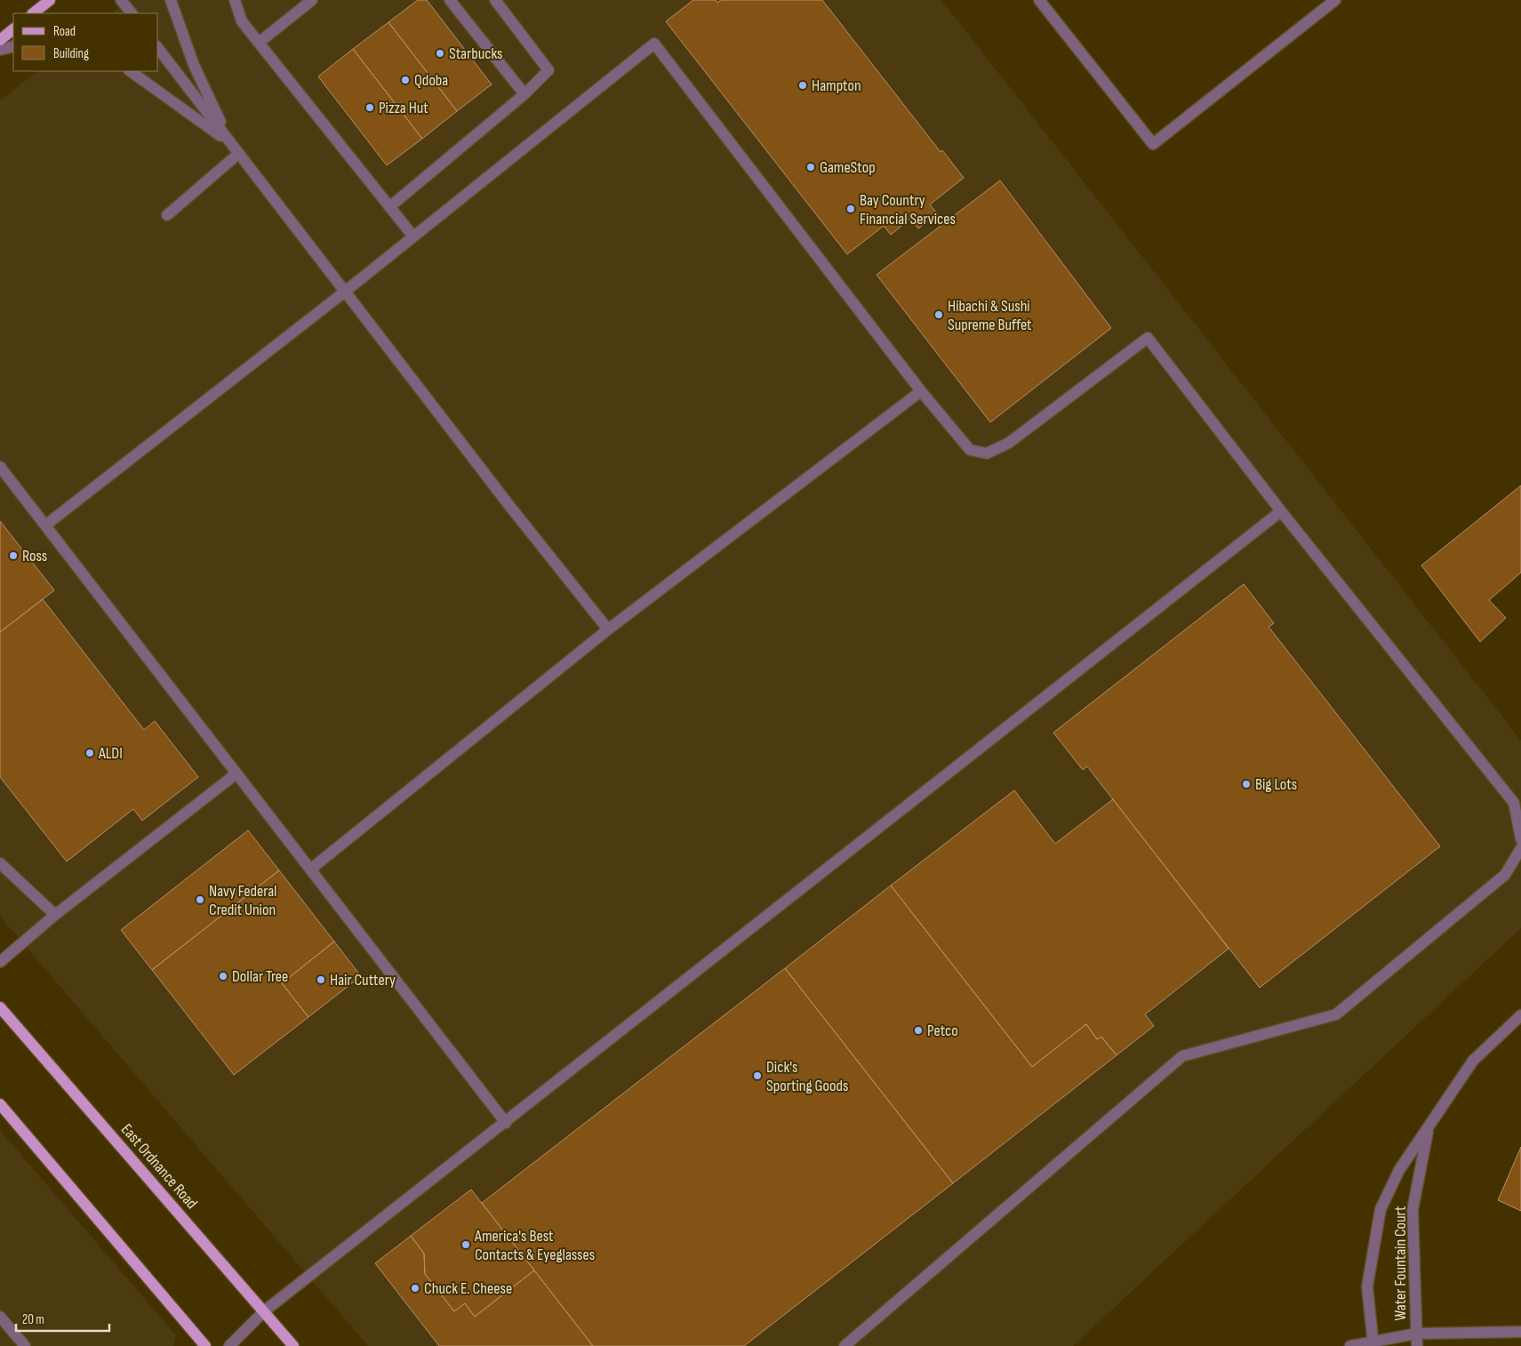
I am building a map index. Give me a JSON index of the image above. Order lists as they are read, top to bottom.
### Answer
{
  "streets": {
    "main road": ["East Ordnance Road"],
    "street": ["Water Fountain Court"]
  },
  "places": [
    "Starbucks",
    "Qdoba",
    "Hampton",
    "Pizza Hut",
    "GameStop",
    "Bay Country Financial Services",
    "Hibachi & Sushi Supreme Buffet",
    "Ross",
    "ALDI",
    "Big Lots",
    "Navy Federal Credit Union",
    "Dollar Tree",
    "Hair Cuttery",
    "Petco",
    "Dick's Sporting Goods",
    "America's Best Contacts & Eyeglasses",
    "Chuck E. Cheese"
  ],
  "legend": ["Road", "Building"],
  "scale_bar": "20 m"
}
